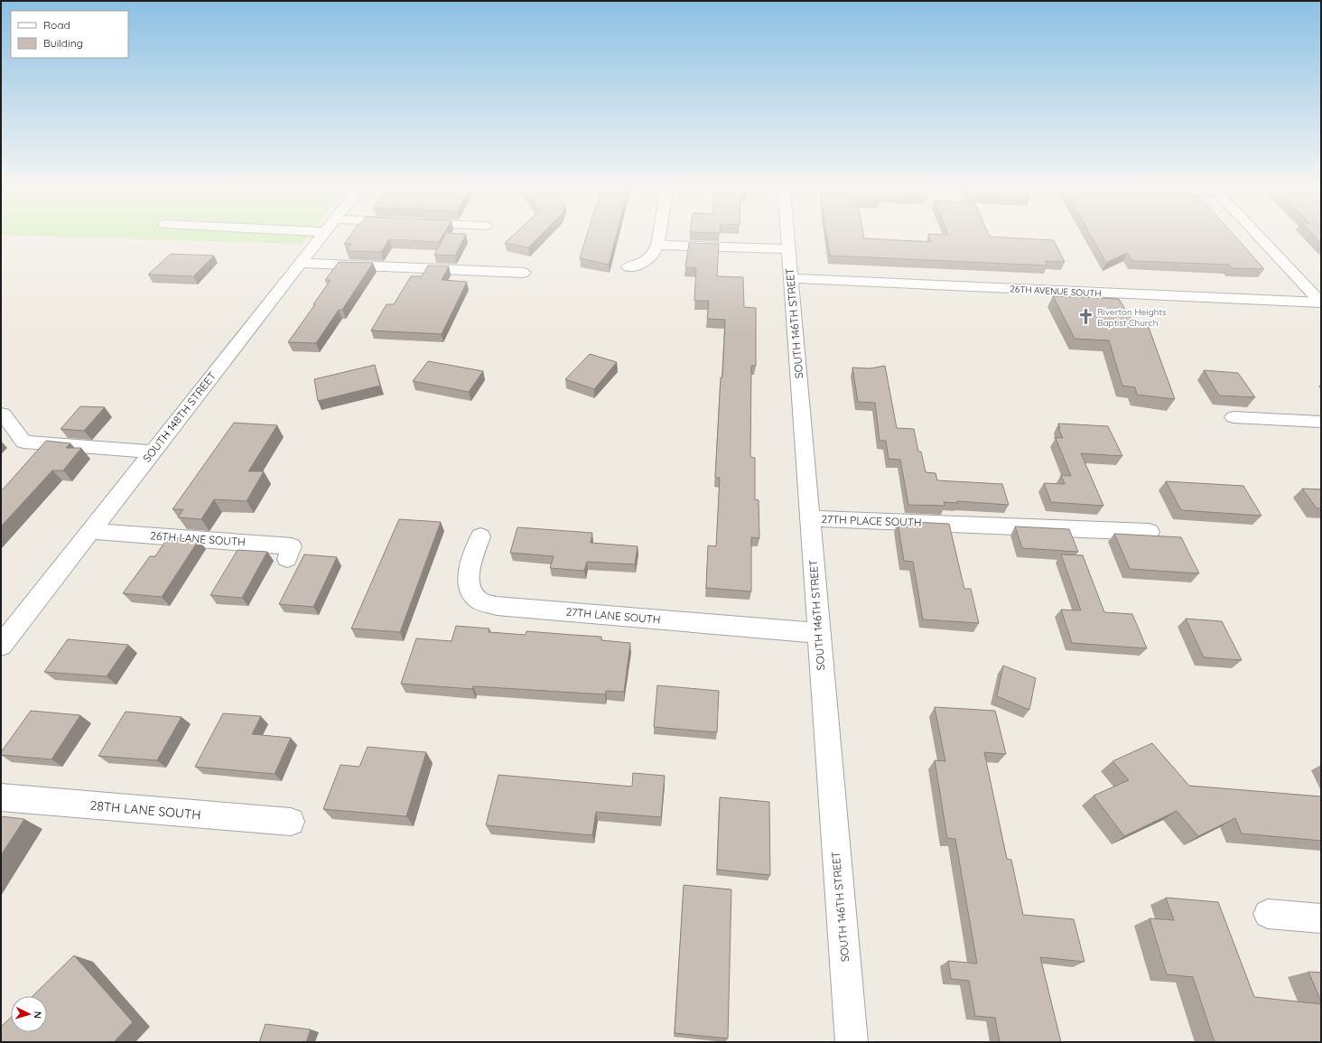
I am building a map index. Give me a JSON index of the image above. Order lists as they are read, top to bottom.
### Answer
{
  "streets": {
    "street": [
      "26TH AVENUE SOUTH",
      "SOUTH 146TH STREET",
      "SOUTH 148TH STREET",
      "27TH PLACE SOUTH",
      "26TH LANE SOUTH",
      "27TH LANE SOUTH",
      "28TH LANE SOUTH"
    ]
  },
  "crossings": [
    ["26TH AVENUE SOUTH", "SOUTH 146TH STREET"],
    ["SOUTH 146TH STREET", "27TH PLACE SOUTH"],
    ["SOUTH 146TH STREET", "27TH LANE SOUTH"],
    ["SOUTH 148TH STREET", "26TH LANE SOUTH"]
  ],
  "places": {
    "church": ["Riverton Heights Baptist Church"]
  },
  "legend": ["Road", "Building"],
  "north": "right"
}
